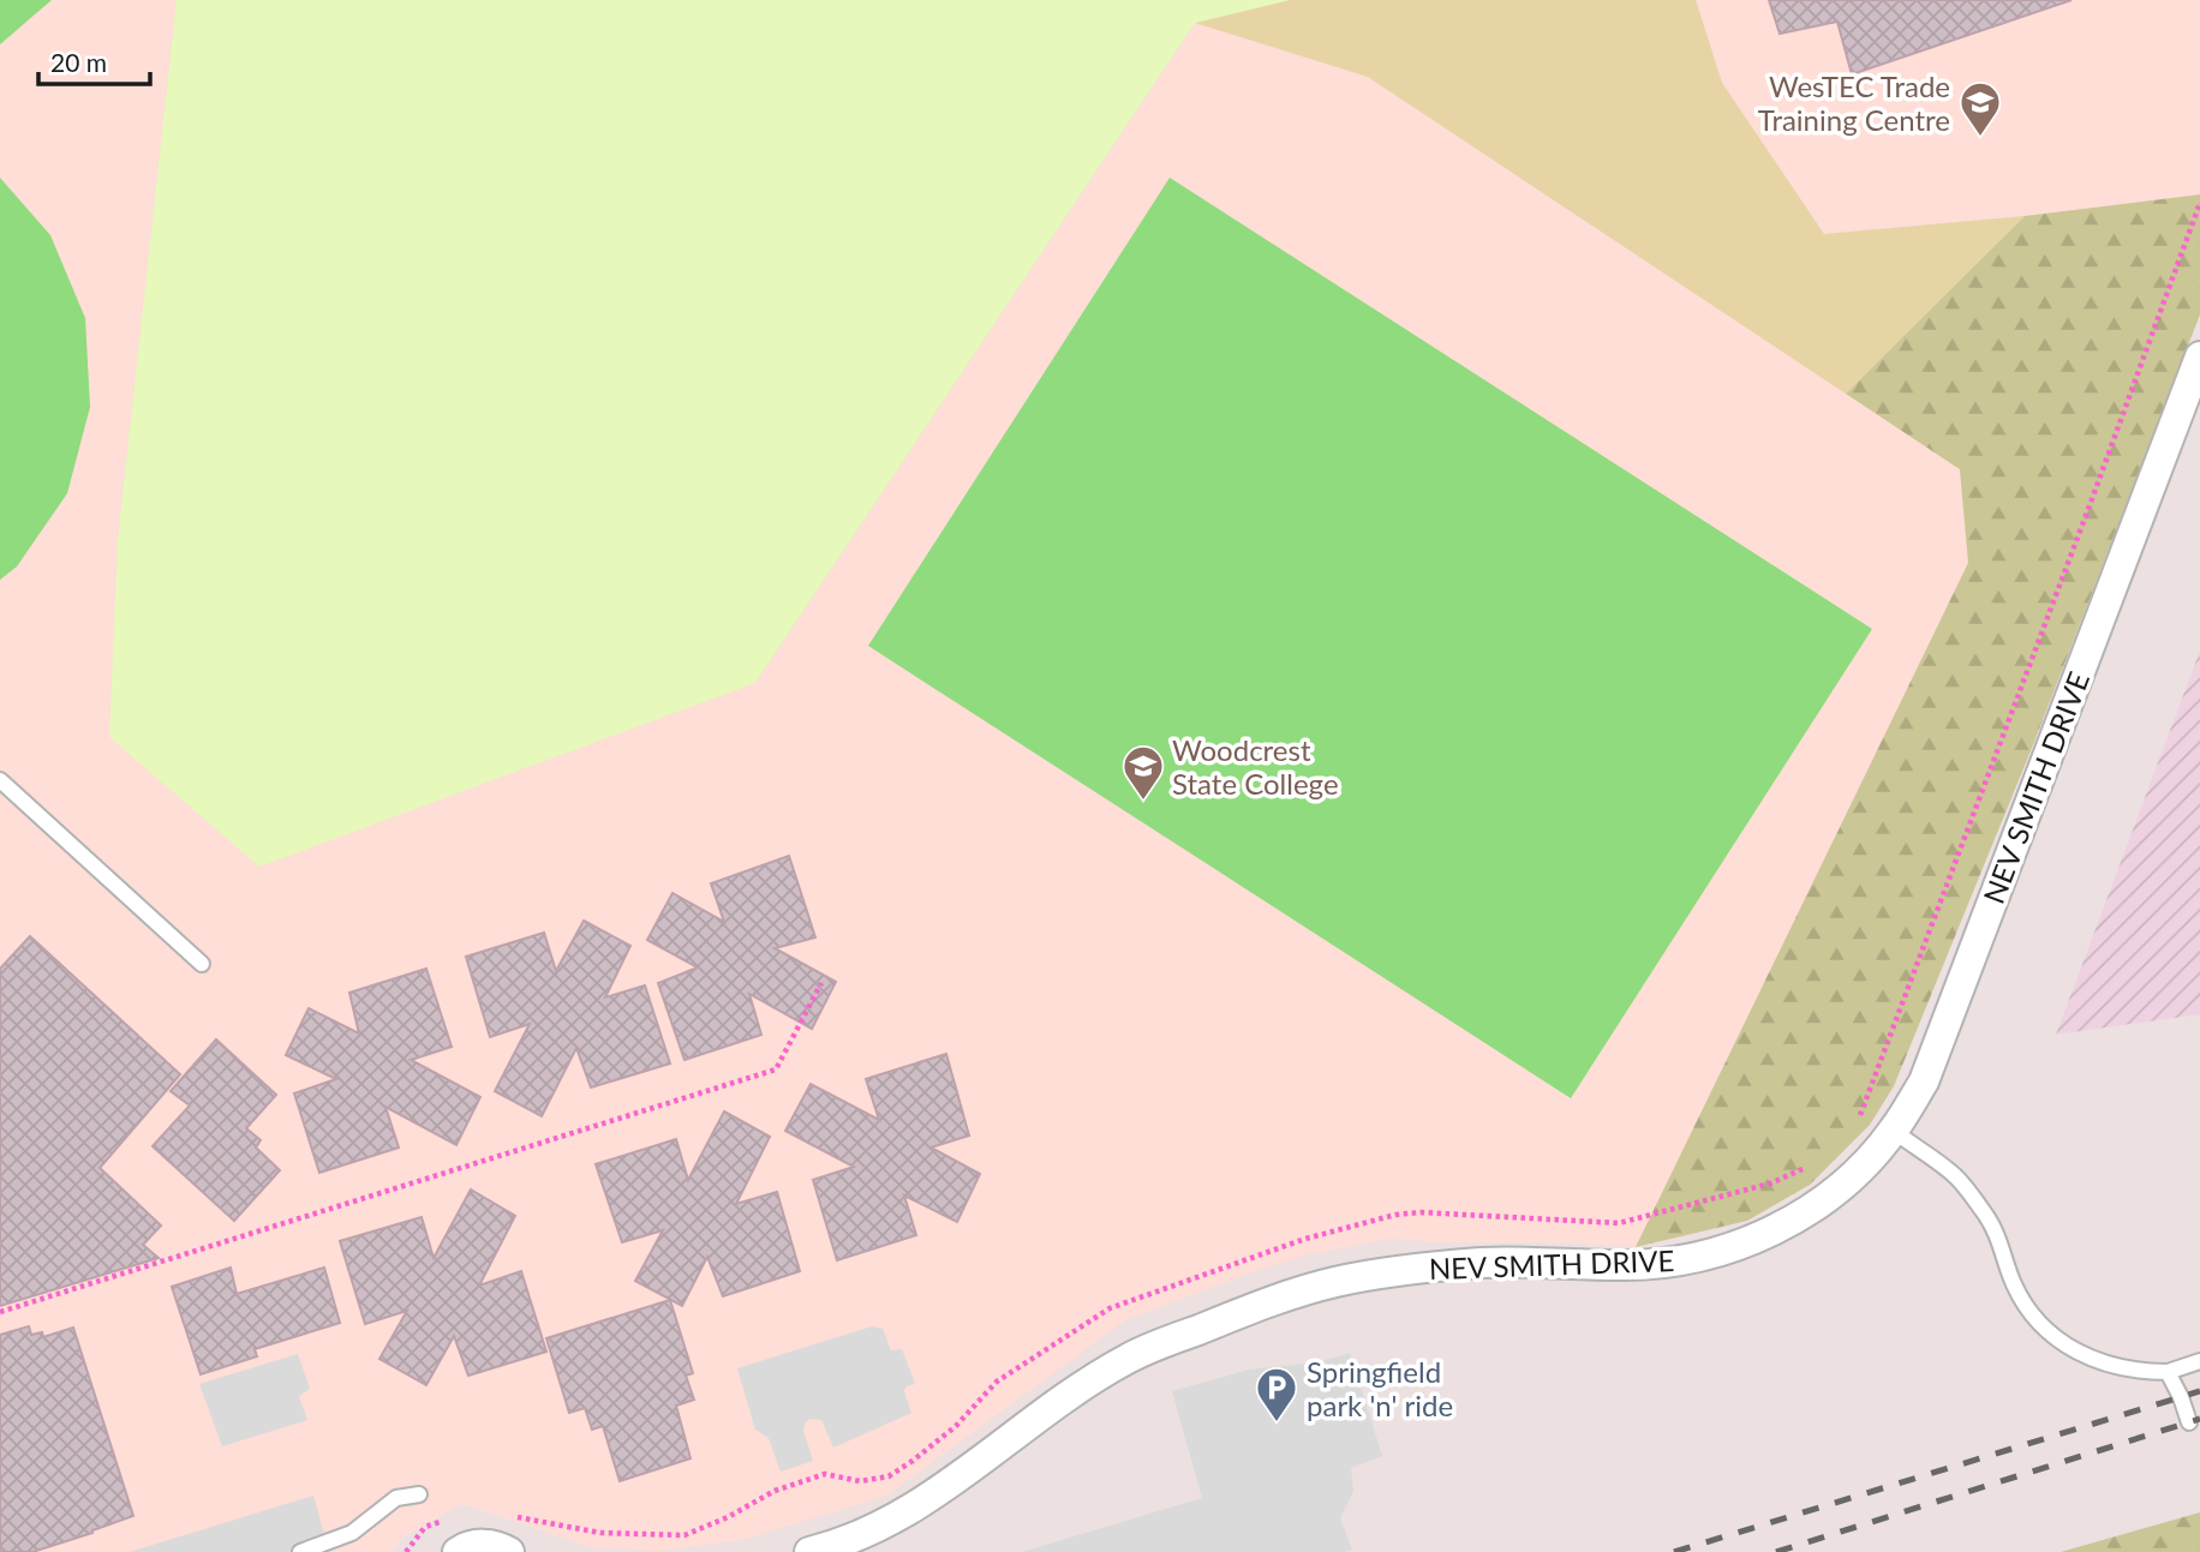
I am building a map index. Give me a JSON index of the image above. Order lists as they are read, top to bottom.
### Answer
{
  "streets": {
    "street": ["NEV SMITH DRIVE"]
  },
  "places": {
    "school or university": ["WesTEC Trade Training Centre", "Woodcrest State College"],
    "parking": ["Springfield park 'n' ride"]
  },
  "scale_bar": "20 m"
}
